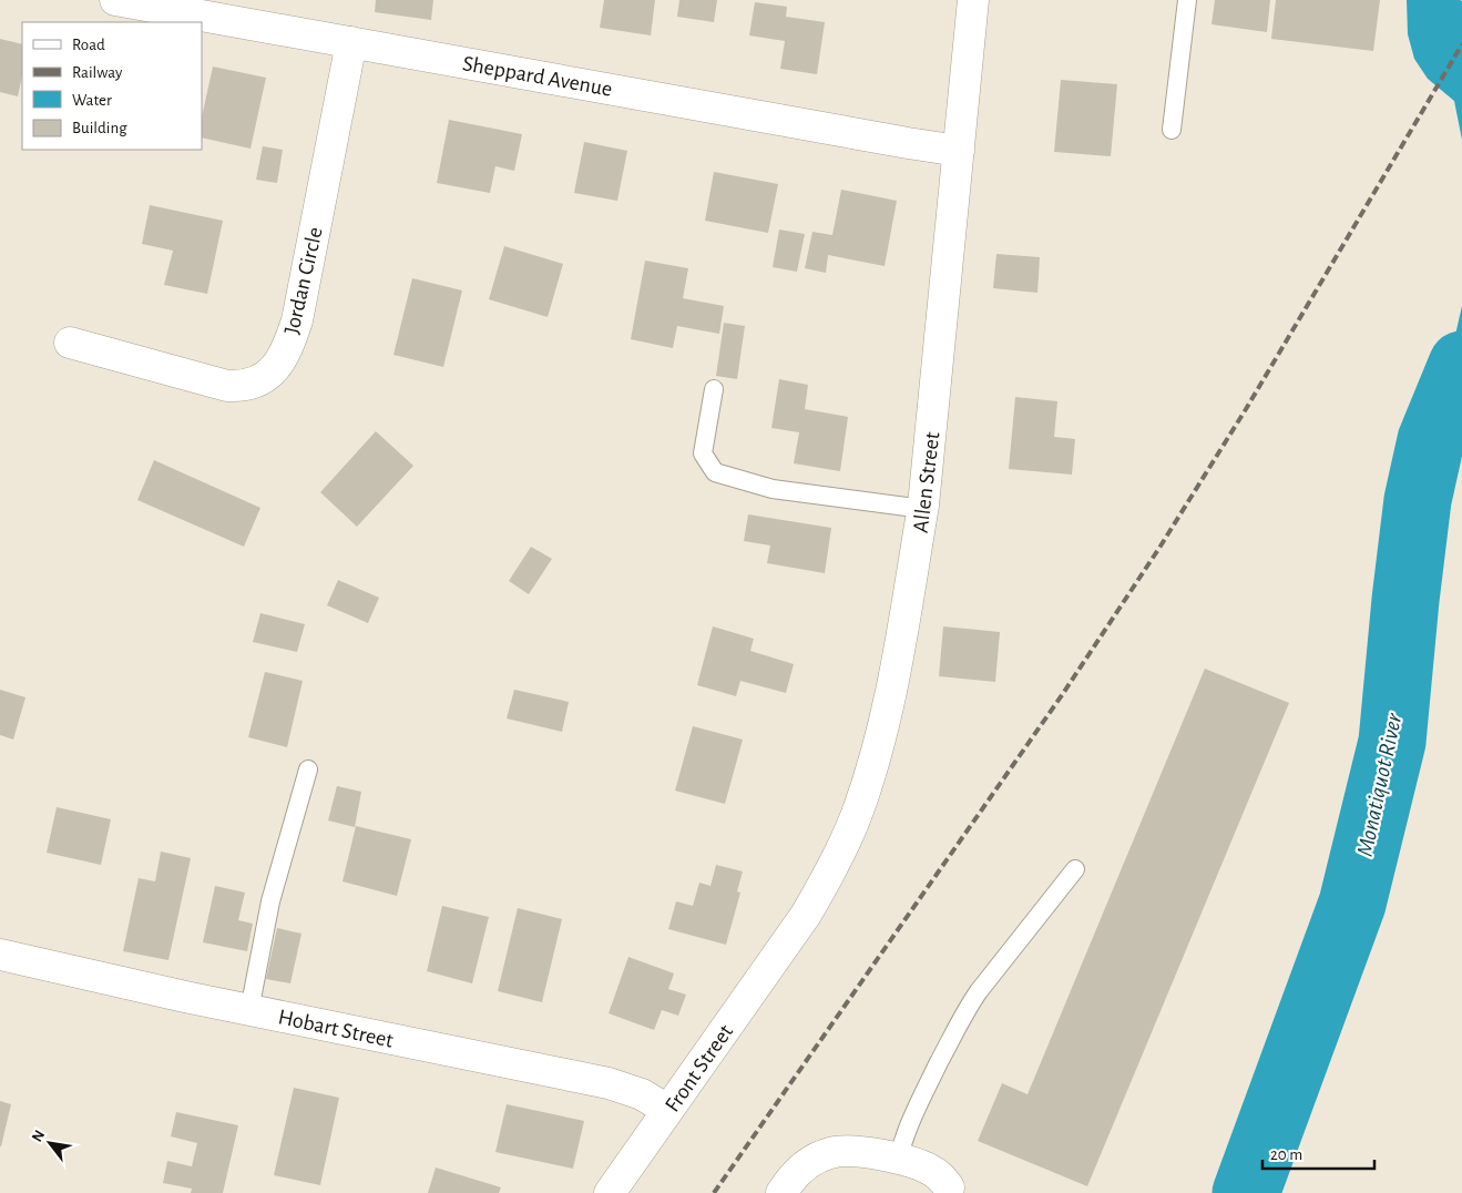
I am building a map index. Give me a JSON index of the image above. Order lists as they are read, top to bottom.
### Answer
{
  "streets": {
    "street": [
      "Sheppard Avenue",
      "Jordan Circle",
      "Allen Street",
      "Hobart Street",
      "Front Street"
    ]
  },
  "crossings": [
    ["Sheppard Avenue", "Jordan Circle"],
    ["Sheppard Avenue", "Allen Street"],
    ["Allen Street", "Front Street"],
    ["Hobart Street", "Front Street"]
  ],
  "water": ["Monatiquot River"],
  "legend": [
    "Road",
    "Railway",
    "Water",
    "Building"
  ],
  "scale_bar": "20 m",
  "north": "top left"
}
